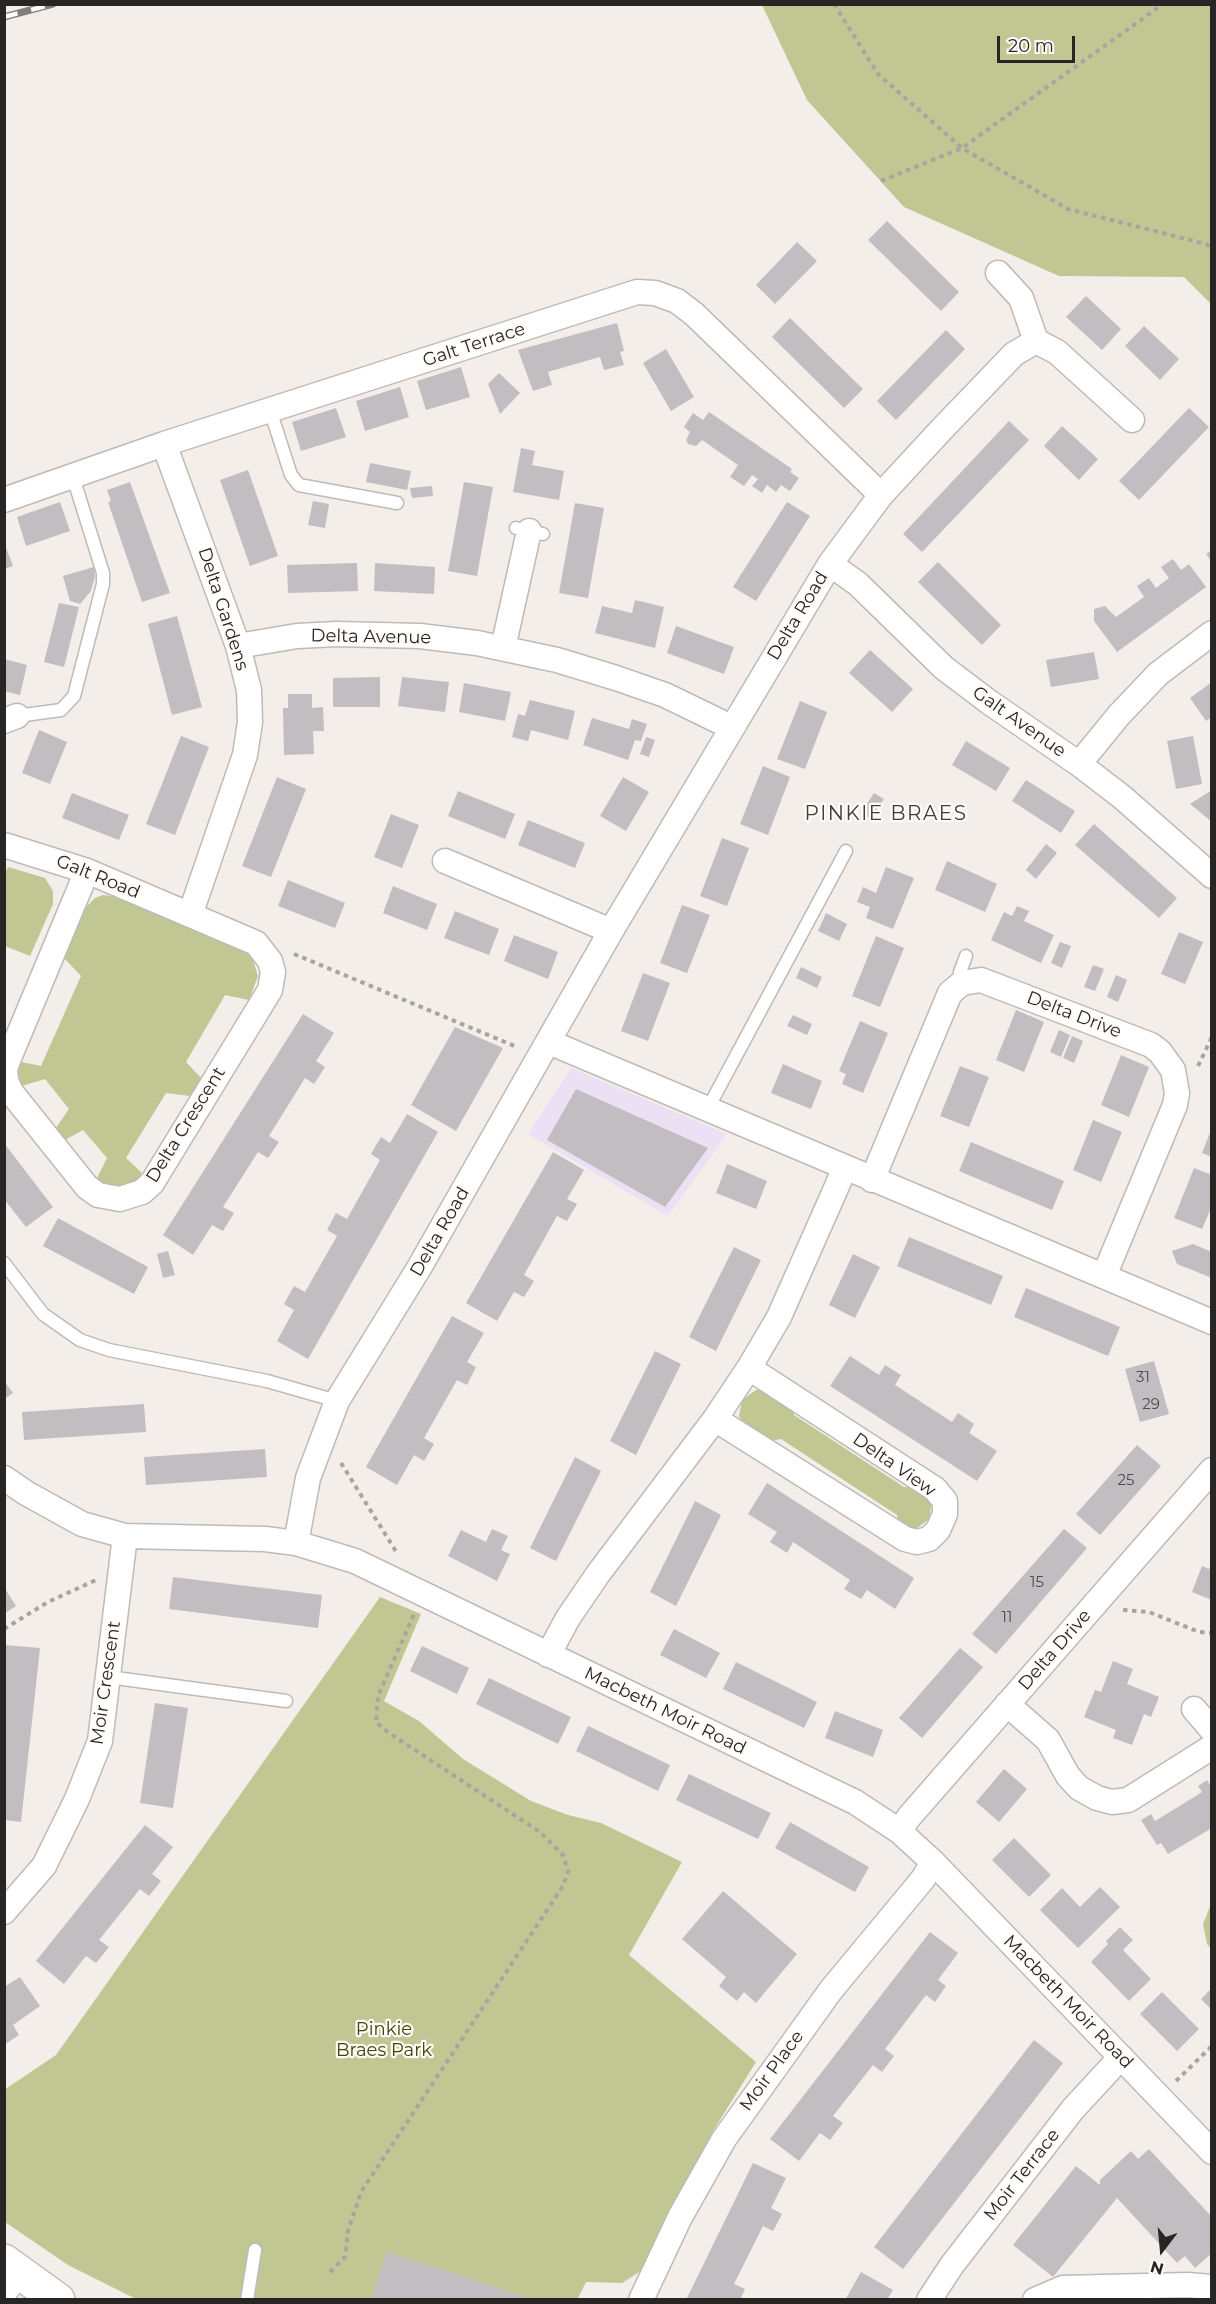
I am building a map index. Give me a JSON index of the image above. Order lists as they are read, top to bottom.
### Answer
{
  "streets": {
    "street": [
      "Galt Terrace",
      "Delta Gardens",
      "Delta Road",
      "Delta Avenue",
      "Galt Avenue",
      "Galt Road",
      "Delta Drive",
      "Delta Crescent",
      "Delta View",
      "Moir Crescent",
      "Macbeth Moir Road",
      "Moir Place",
      "Moir Terrace"
    ]
  },
  "crossings": [
    ["Galt Terrace", "Delta Gardens"],
    ["Galt Terrace", "Delta Road"],
    ["Delta Gardens", "Delta Avenue"],
    ["Delta Gardens", "Galt Road"],
    ["Delta Road", "Delta Avenue"],
    ["Delta Road", "Galt Avenue"],
    ["Delta Road", "Macbeth Moir Road"],
    ["Galt Road", "Delta Crescent"],
    ["Delta Drive", "Macbeth Moir Road"],
    ["Moir Crescent", "Macbeth Moir Road"],
    ["Macbeth Moir Road", "Moir Place"],
    ["Macbeth Moir Road", "Moir Terrace"]
  ],
  "districts": ["PINKIE BRAES"],
  "parks": ["Pinkie Braes Park"],
  "house_numbers": [
    "31",
    "29",
    "25",
    "15",
    "11"
  ],
  "scale_bar": "20 m",
  "north": "bottom"
}
